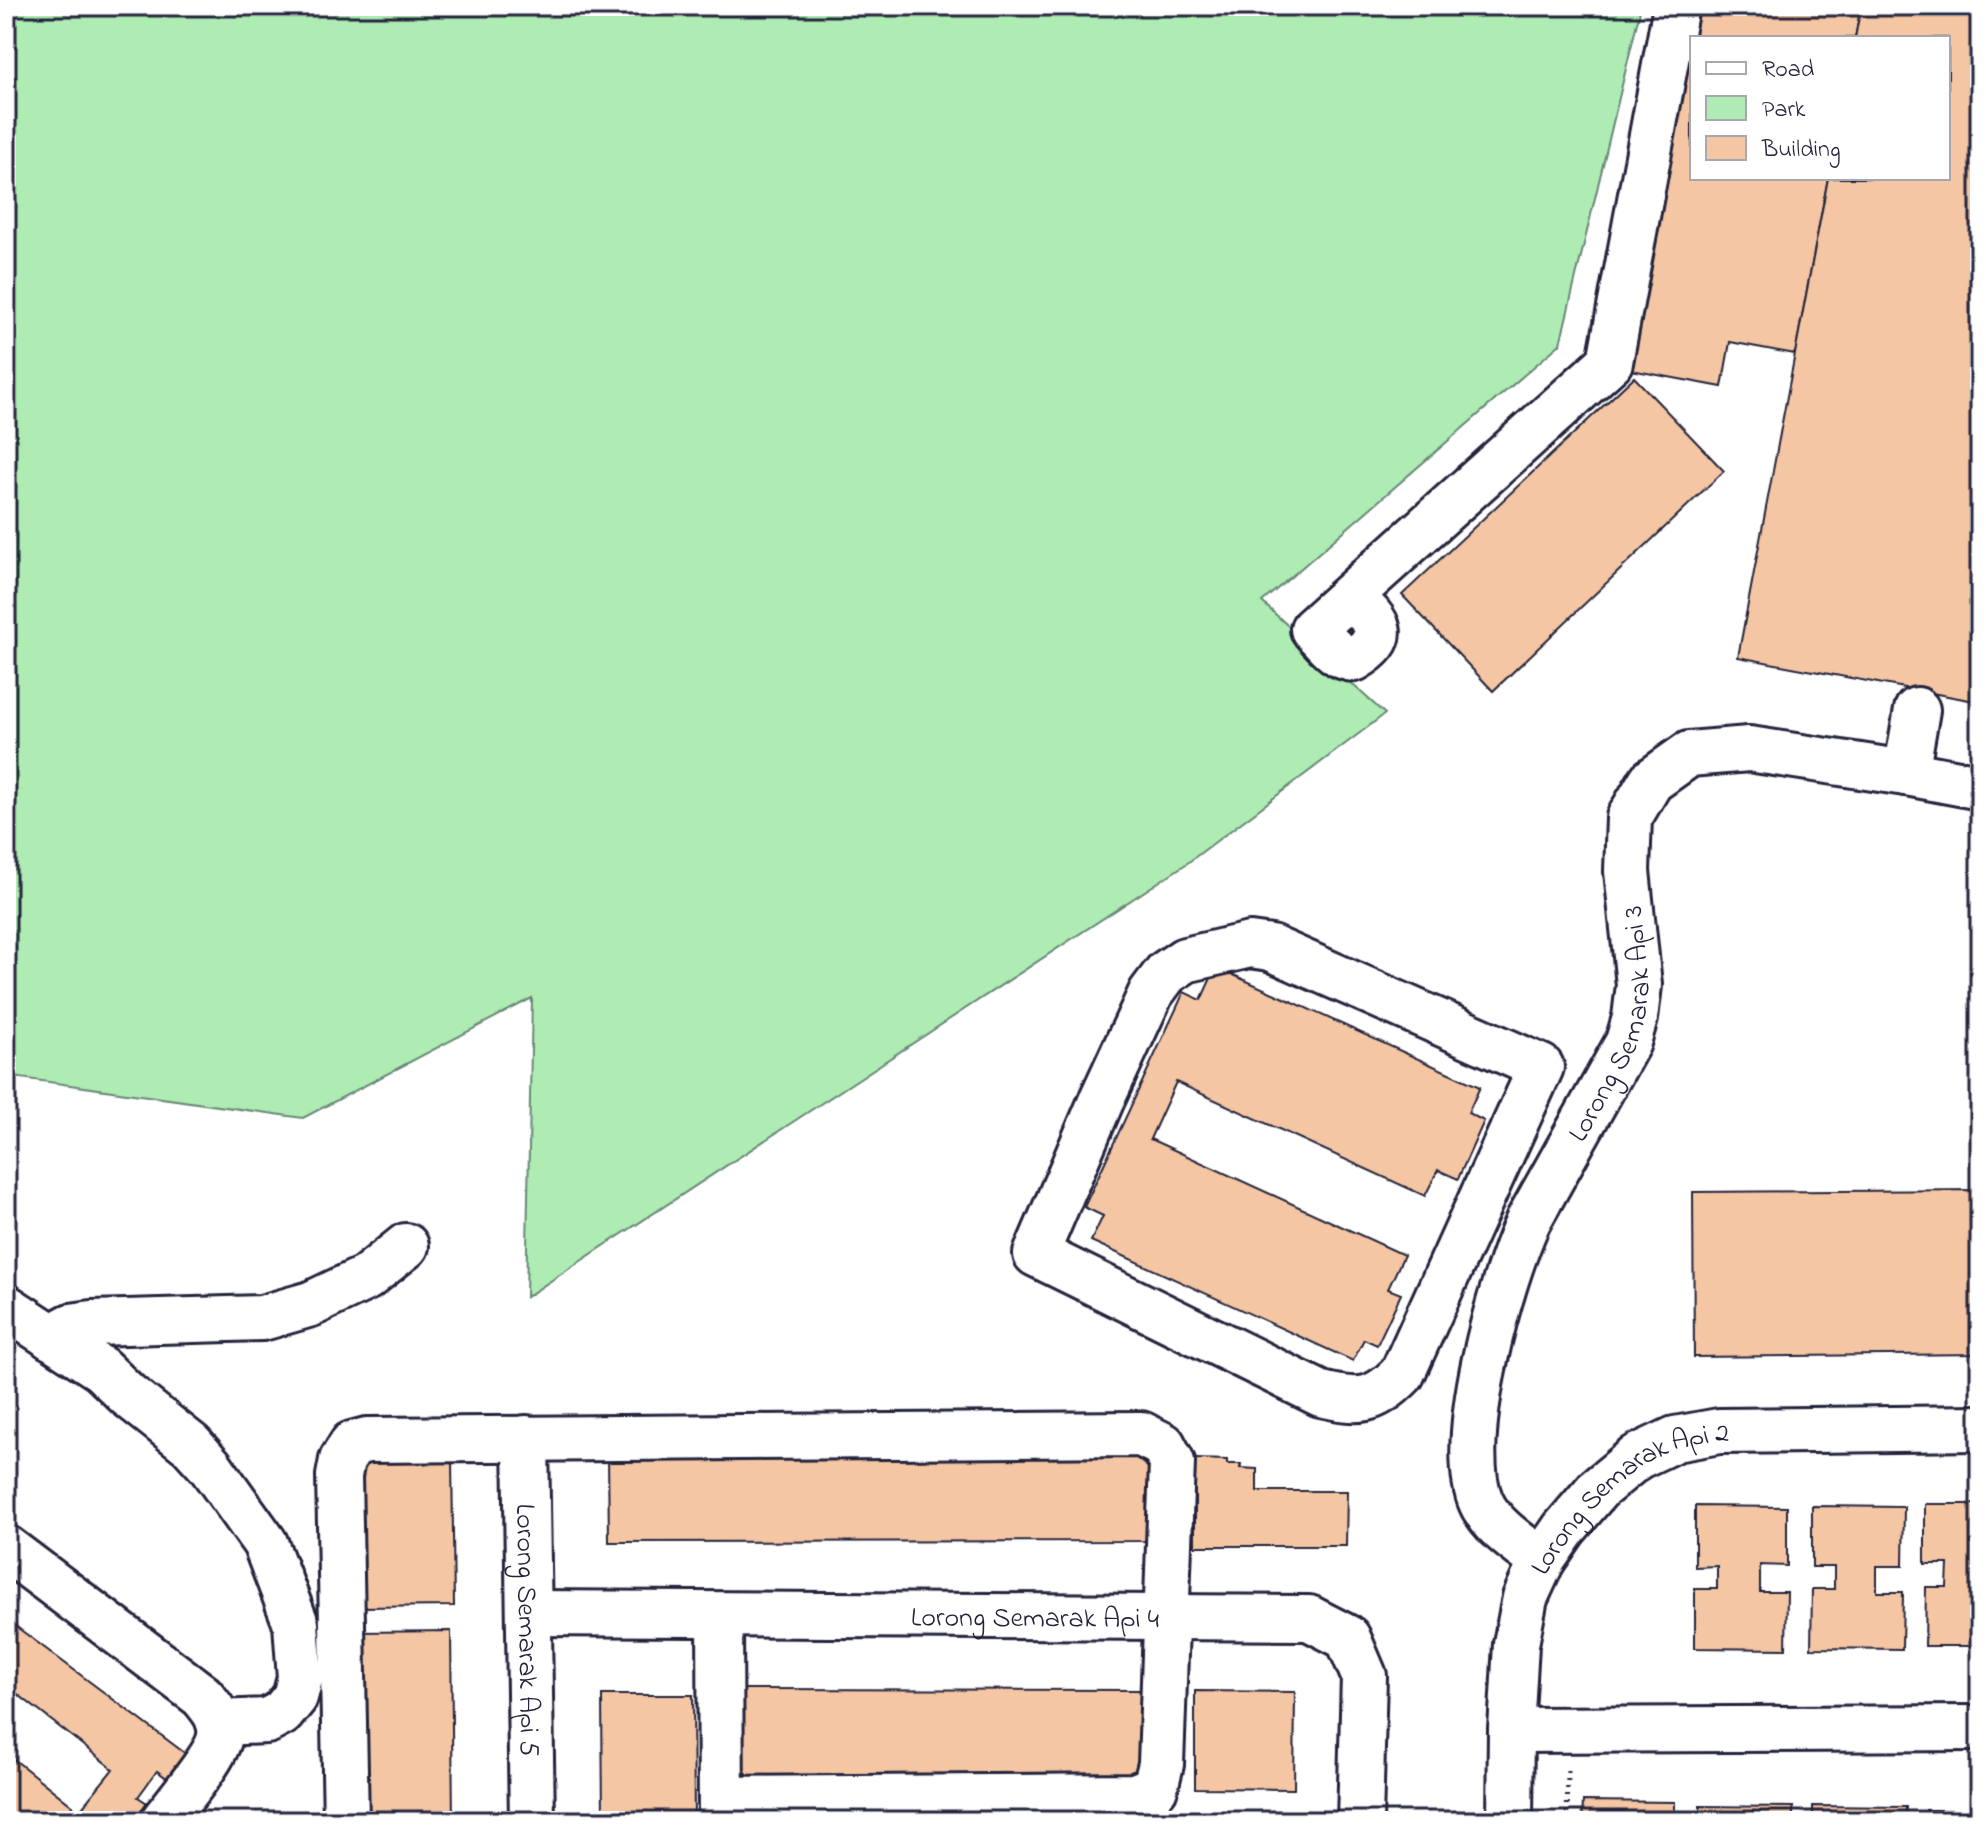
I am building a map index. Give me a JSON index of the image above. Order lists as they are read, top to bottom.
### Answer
{
  "streets": {
    "street": [
      "Lorong Semarak Api 3",
      "Lorong Semarak Api 2",
      "Lorong Semarak Api 4",
      "Lorong Semarak Api 5"
    ]
  },
  "crossings": [
    ["Lorong Semarak Api 3", "Lorong Semarak Api 2"],
    ["Lorong Semarak Api 4", "Lorong Semarak Api 5"]
  ],
  "legend": ["Road", "Park", "Building"]
}
